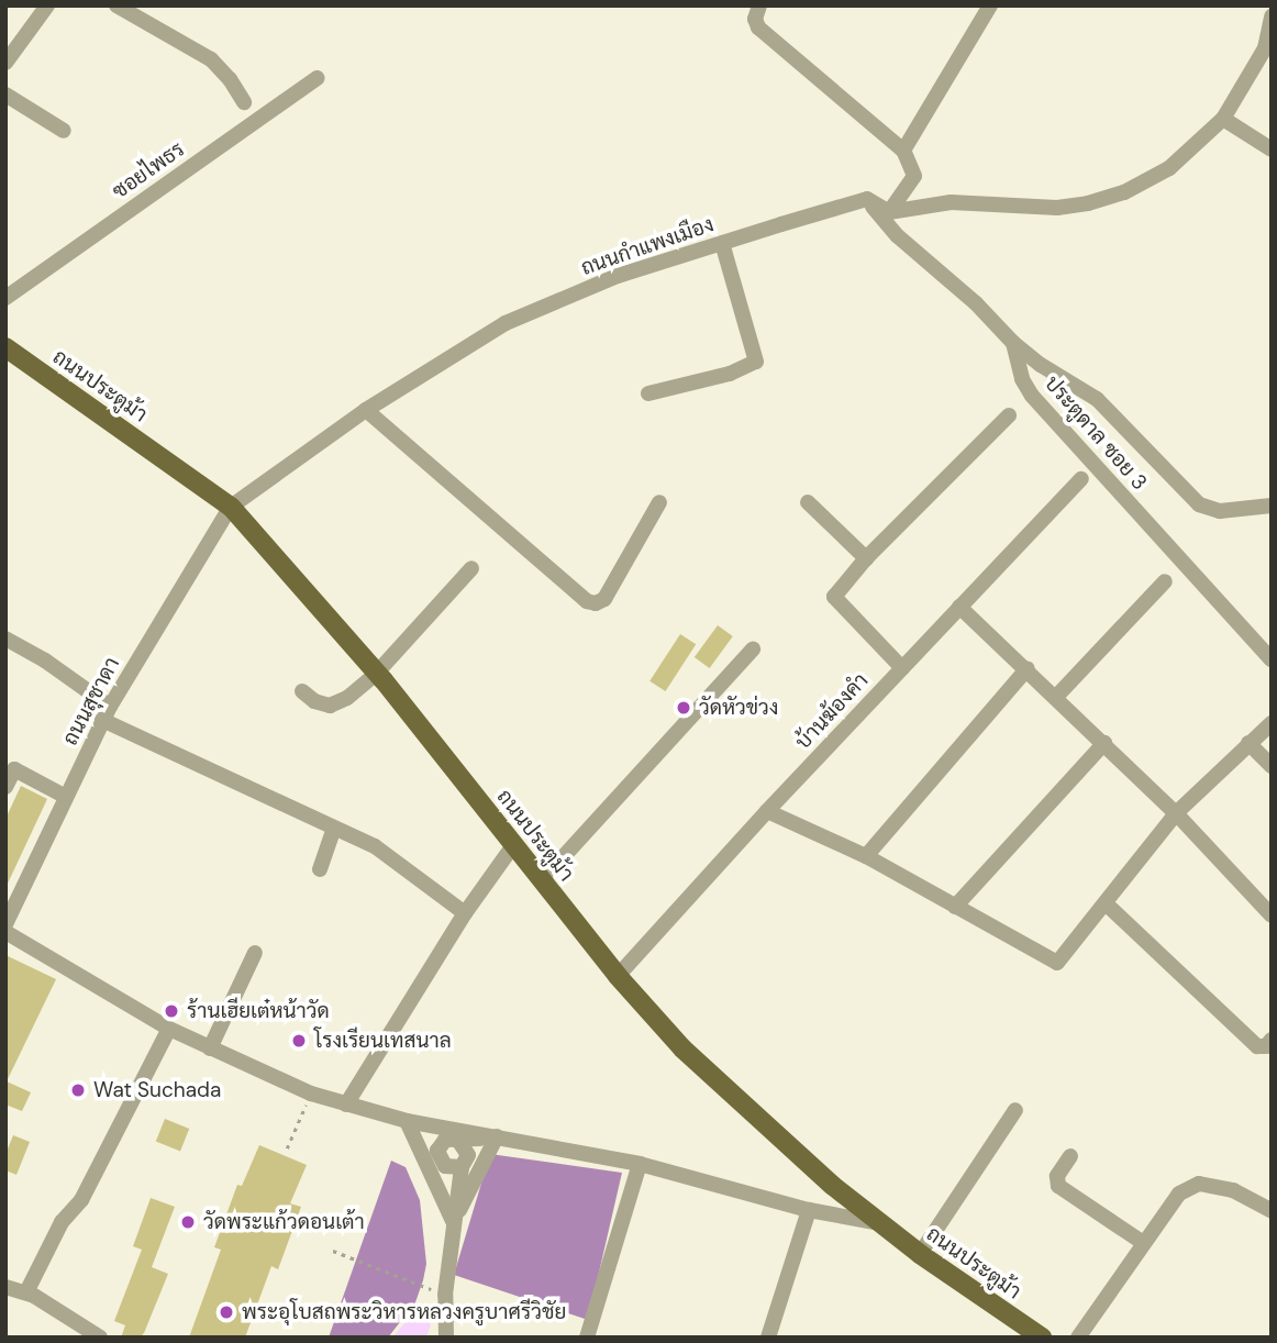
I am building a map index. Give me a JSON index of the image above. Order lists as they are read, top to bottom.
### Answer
{
  "streets": {
    "main road": ["ถนนประตูม้า"],
    "street": [
      "ซอยไพธร",
      "ถนนกำแพงเมือง",
      "ประตูดาล ซอย 3",
      "ถนนสุชาดา",
      "บ้านฆ้องคำ"
    ]
  },
  "crossings": [
    ["ถนนกำแพงเมือง", "ถนนประตูม้า"],
    ["ถนนกำแพงเมือง", "ประตูดาล ซอย 3"],
    ["ถนนกำแพงเมือง", "ถนนสุชาดา"],
    ["ถนนประตูม้า", "ถนนสุชาดา"],
    ["ถนนประตูม้า", "บ้านฆ้องคำ"]
  ],
  "places": [
    "วัดหัวข่วง",
    "ร้านเฮียเต๋หน้าวัด",
    "โรงเรียนเทสนาล",
    "Wat Suchada",
    "วัดพระแก้วดอนเต้า",
    "พระอุโบสถพระวิหารหลวงครูบาศรีวิชัย"
  ]
}
